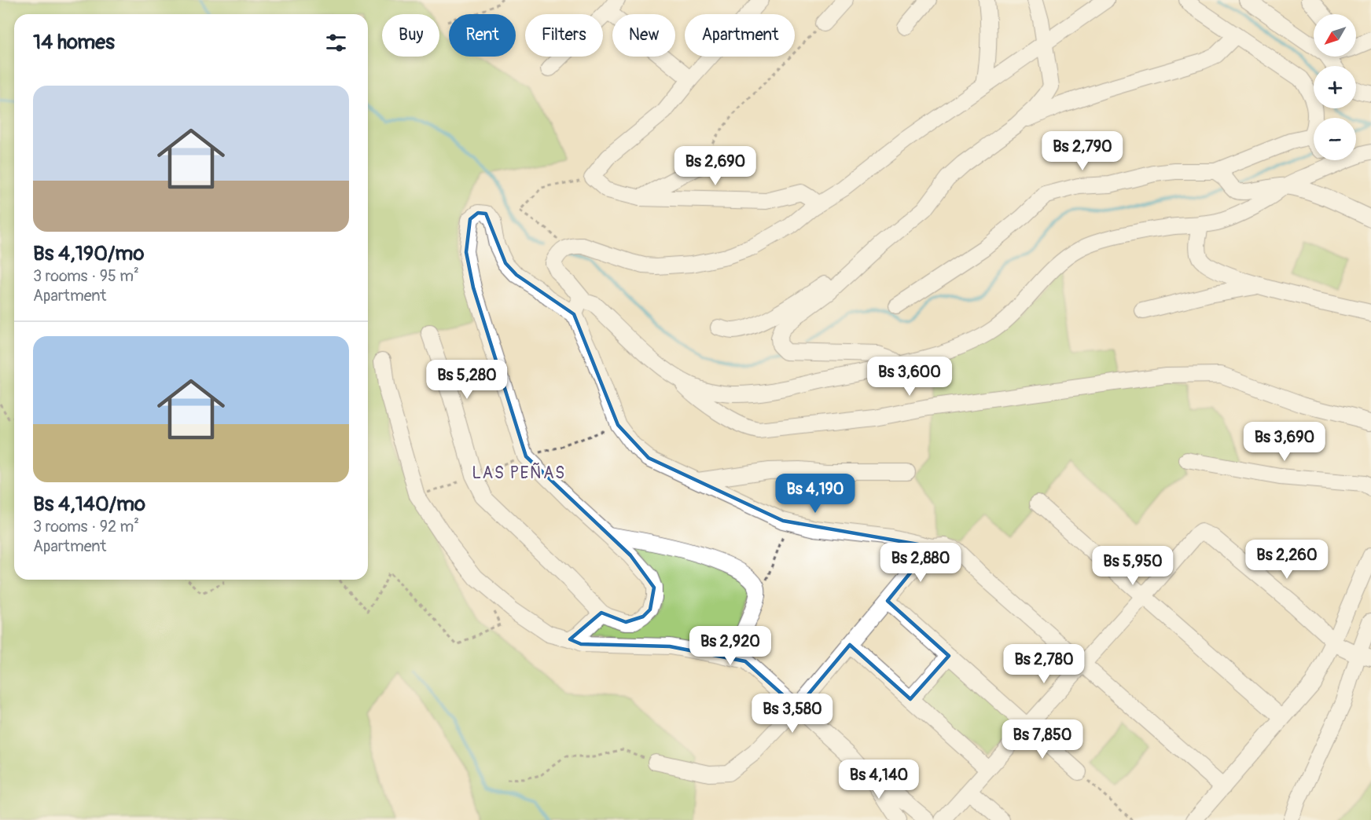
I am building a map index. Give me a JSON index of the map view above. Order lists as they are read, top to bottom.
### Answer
{
  "districts": ["LAS PEÑAS"],
  "north": "bottom left",
  "page": {
    "map_buttons": ["+", "−"],
    "chip": [
      "Buy",
      "Rent",
      "Filters",
      "New",
      "Apartment"
    ],
    "heading": "14 homes",
    "list": [
      {
        "name": "Bs 4,190/mo",
        "note": "3 rooms · 95 m² · Apartment"
      },
      {
        "name": "Bs 4,140/mo",
        "note": "3 rooms · 92 m² · Apartment"
      }
    ],
    "price": [
      "Bs 2,790",
      "Bs 2,690",
      "Bs 3,600",
      "Bs 5,280",
      "Bs 3,690",
      "Bs 4,190",
      "Bs 2,260",
      "Bs 2,880",
      "Bs 5,950",
      "Bs 2,920",
      "Bs 2,780",
      "Bs 3,580",
      "Bs 7,850",
      "Bs 4,140"
    ]
  }
}
